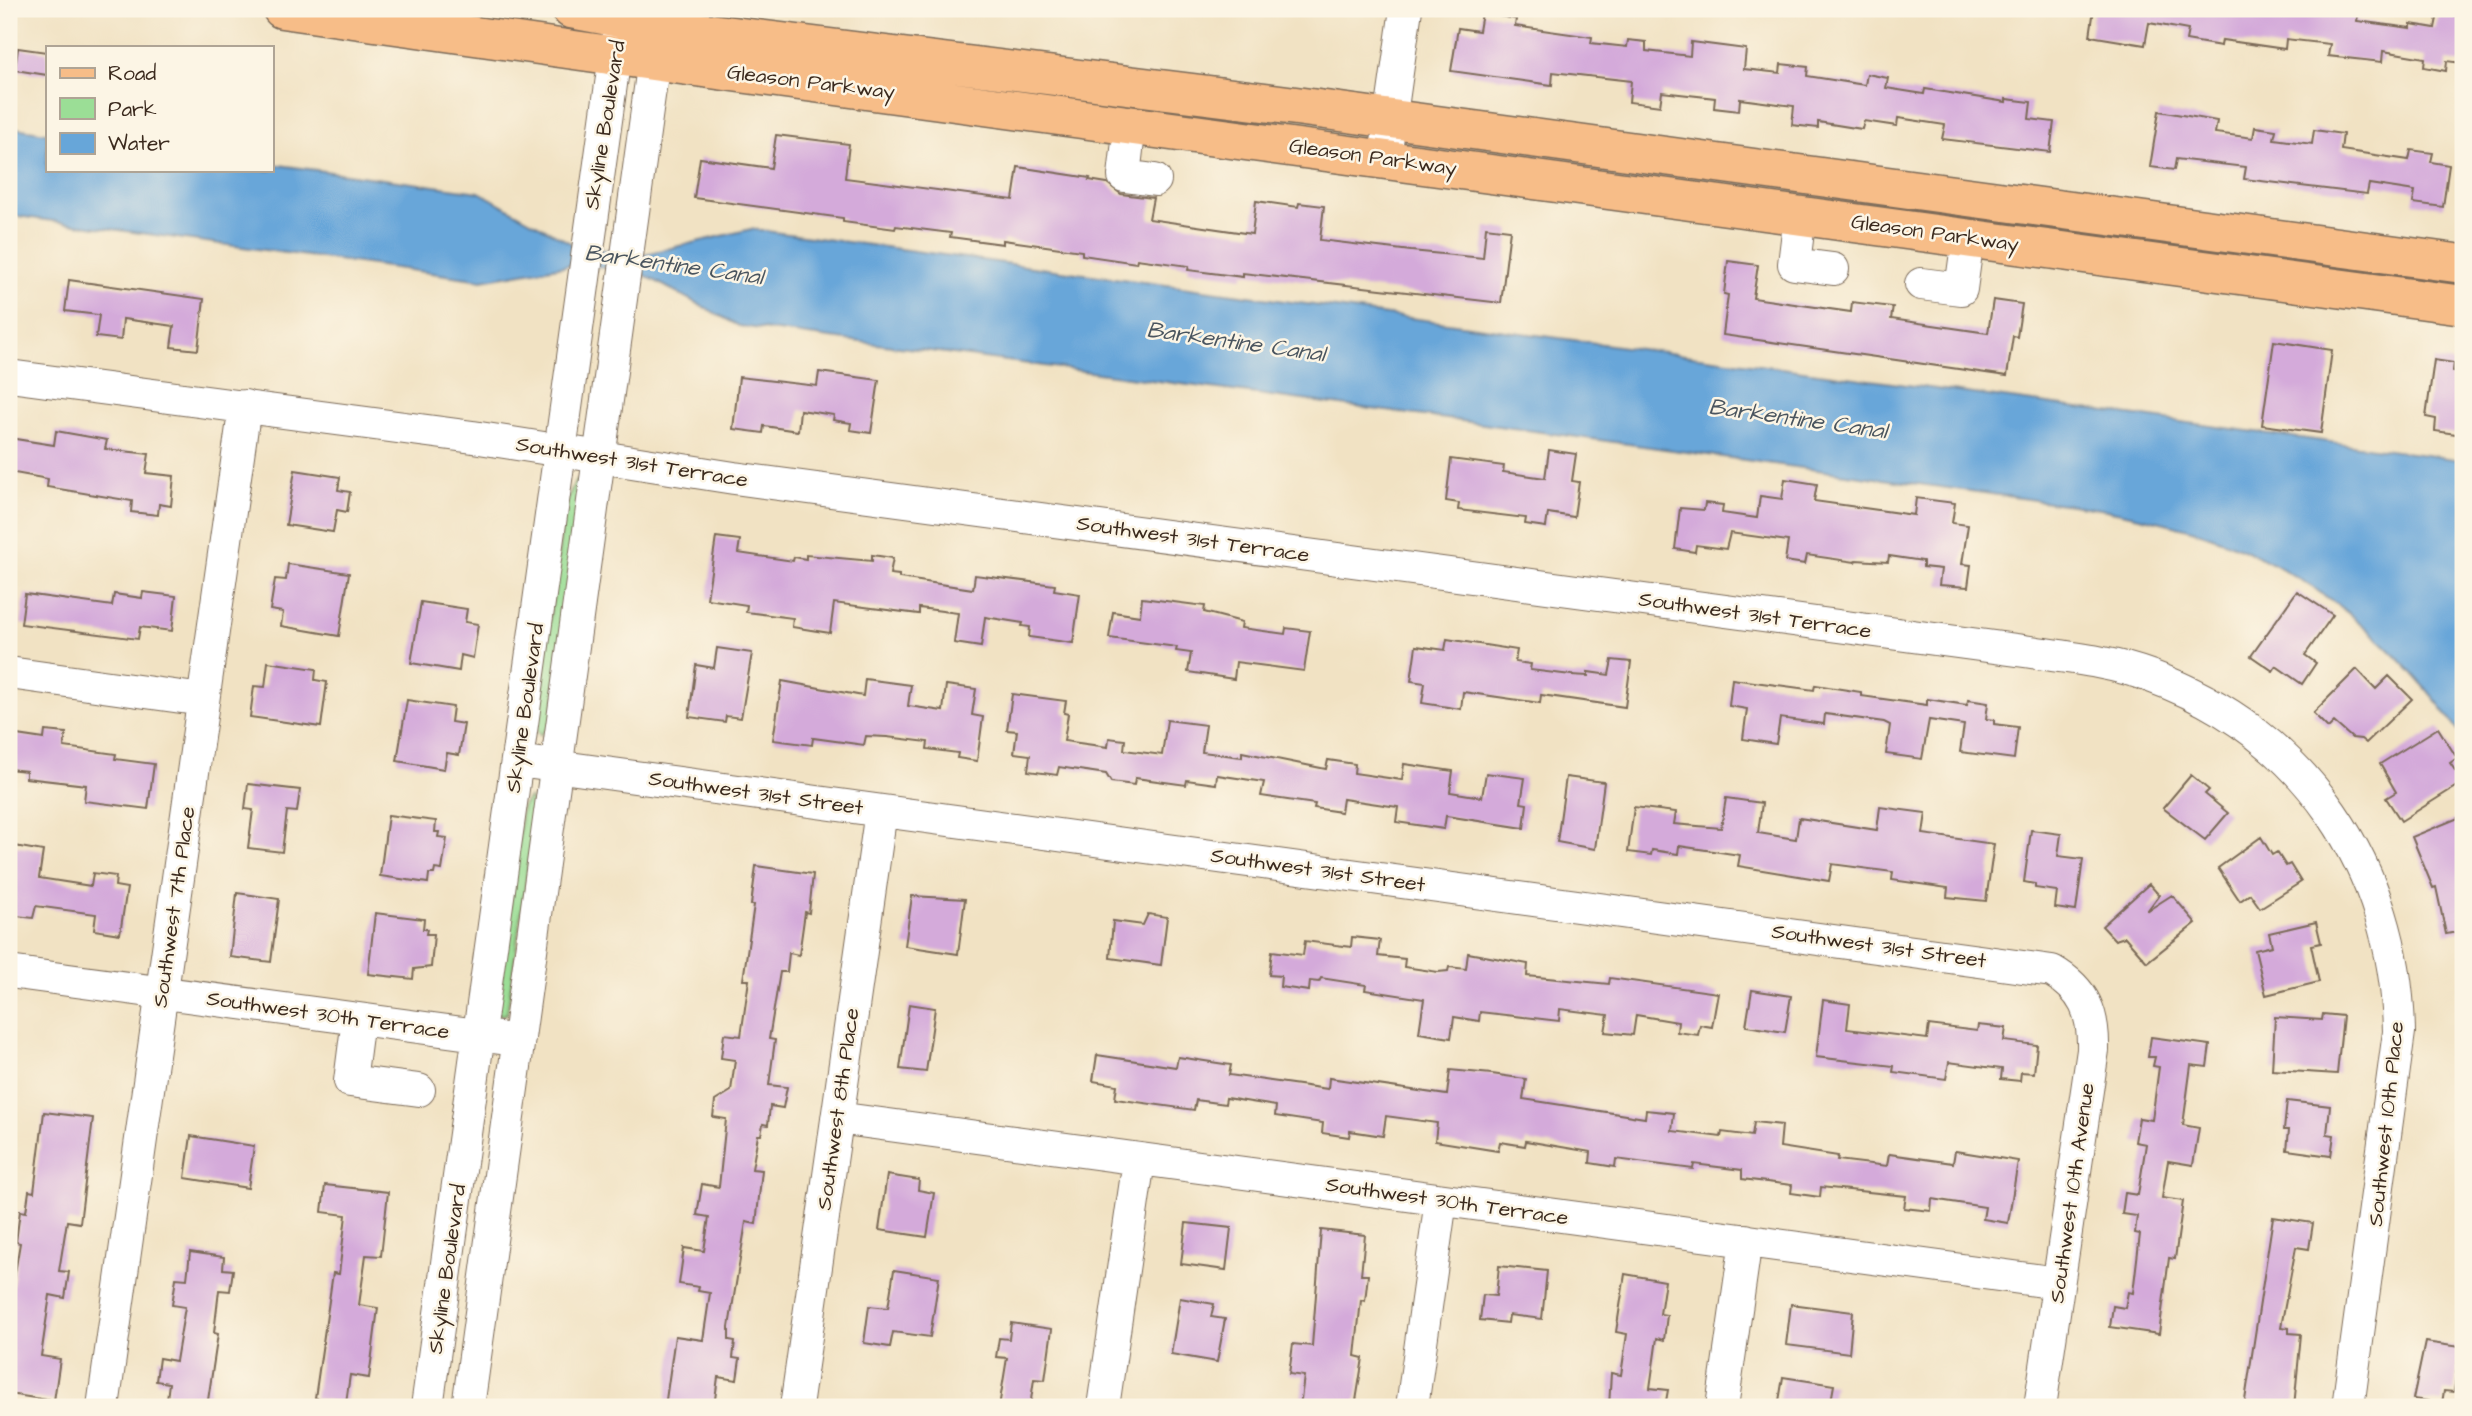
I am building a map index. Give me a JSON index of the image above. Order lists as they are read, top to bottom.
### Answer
{
  "streets": {
    "main road": ["Gleason Parkway"],
    "street": [
      "Skyline Boulevard",
      "Southwest 31st Terrace",
      "Southwest 31st Street",
      "Southwest 7th Place",
      "Southwest 30th Terrace",
      "Southwest 8th Place",
      "Southwest 10th Place",
      "Southwest 10th Avenue"
    ]
  },
  "crossings": [
    ["Gleason Parkway", "Skyline Boulevard"],
    ["Skyline Boulevard", "Southwest 31st Terrace"],
    ["Skyline Boulevard", "Southwest 31st Street"],
    ["Skyline Boulevard", "Southwest 30th Terrace"],
    ["Southwest 31st Terrace", "Southwest 7th Place"],
    ["Southwest 31st Terrace", "Southwest 10th Place"],
    ["Southwest 31st Street", "Southwest 8th Place"],
    ["Southwest 31st Street", "Southwest 10th Avenue"],
    ["Southwest 7th Place", "Southwest 30th Terrace"],
    ["Southwest 30th Terrace", "Southwest 8th Place"],
    ["Southwest 30th Terrace", "Southwest 10th Avenue"]
  ],
  "water": ["Barkentine Canal"],
  "legend": ["Road", "Park", "Water"]
}
